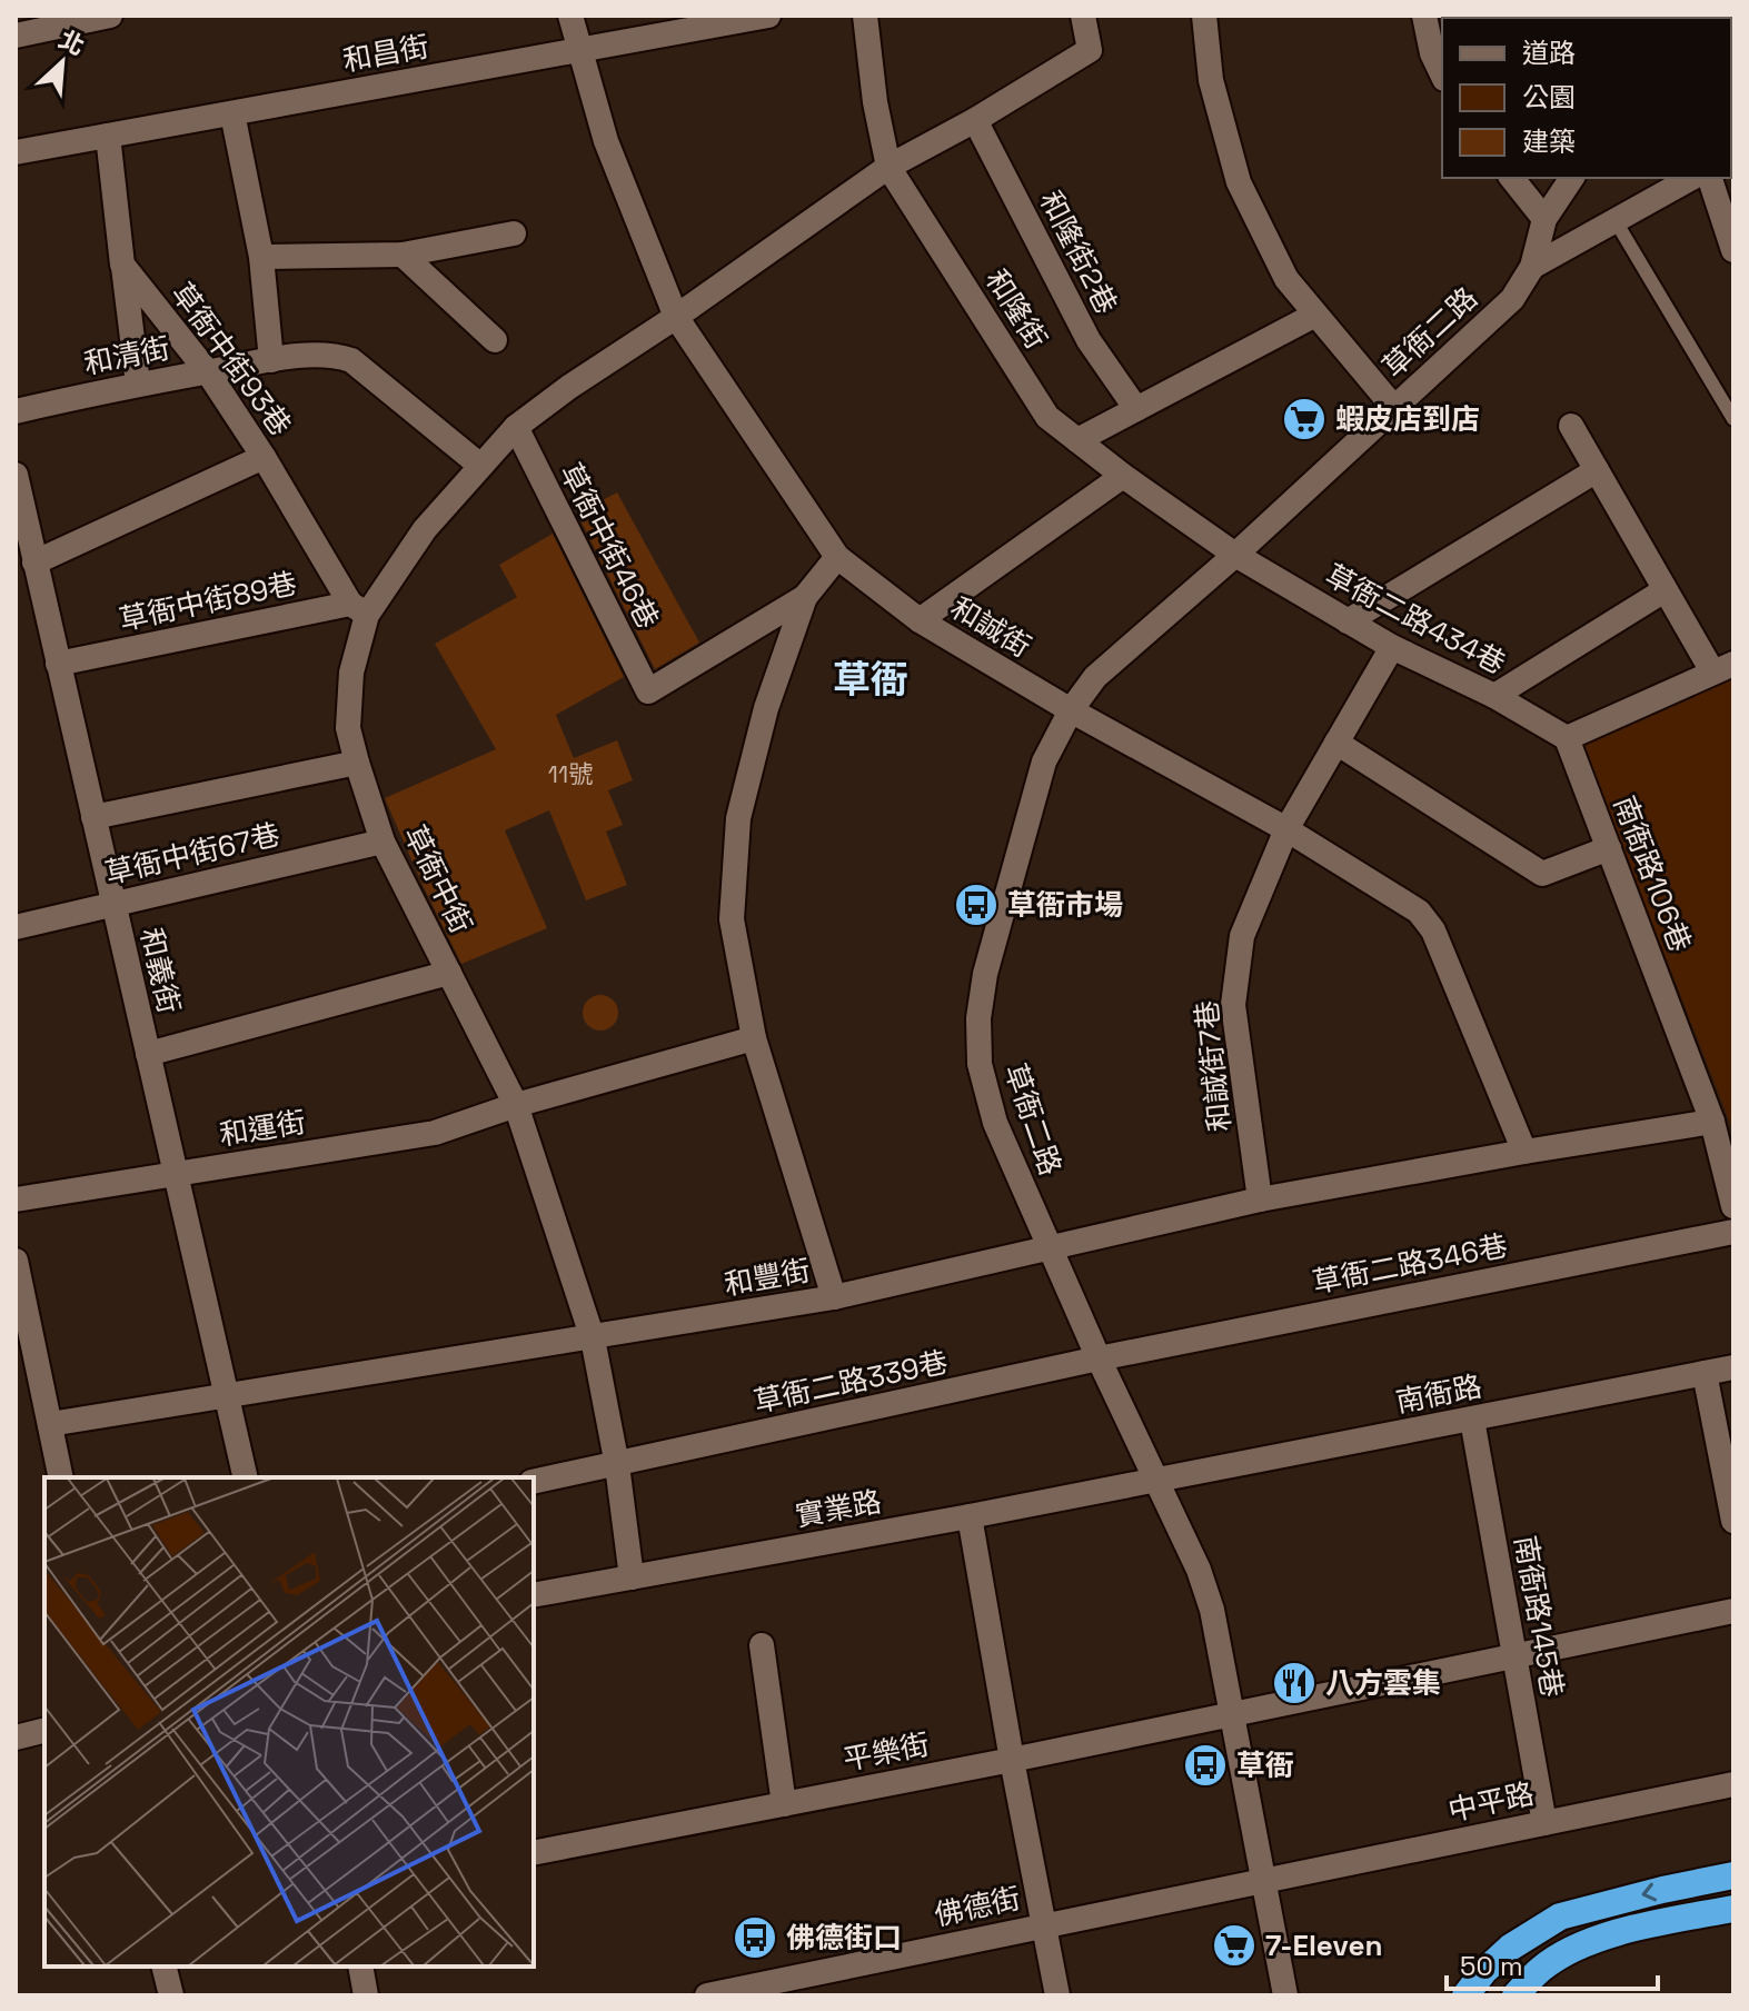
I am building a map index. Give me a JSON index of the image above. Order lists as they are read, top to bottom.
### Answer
{
  "streets": {
    "street": [
      "和昌街",
      "和隆街2巷",
      "和隆街",
      "草衙二路",
      "和清街",
      "草衙中街93巷",
      "草衙中街46巷",
      "草衙中街89巷",
      "草衙二路434巷",
      "和誠街",
      "草衙中街67巷",
      "南衙路106巷",
      "草衙中街",
      "和義街",
      "和誠街7巷",
      "和運街",
      "草衙二路346巷",
      "和豐街",
      "草衙二路339巷",
      "南衙路",
      "實業路",
      "南衙路145巷",
      "平樂街",
      "中平路",
      "佛德街"
    ]
  },
  "crossings": [
    ["和昌街", "和誠街"],
    ["和隆街2巷", "草衙中街"],
    ["和隆街", "草衙二路"],
    ["和隆街", "草衙二路434巷"],
    ["和隆街", "草衙中街"],
    ["草衙二路", "草衙二路434巷"],
    ["草衙二路", "和誠街"],
    ["草衙二路", "草衙二路346巷"],
    ["草衙二路", "草衙二路339巷"],
    ["草衙二路", "南衙路"],
    ["草衙二路", "實業路"],
    ["草衙二路", "平樂街"],
    ["草衙二路", "中平路"],
    ["草衙二路", "佛德街"],
    ["和清街", "草衙中街93巷"],
    ["和清街", "草衙中街"],
    ["草衙中街93巷", "草衙中街89巷"],
    ["草衙中街93巷", "草衙中街"],
    ["草衙中街46巷", "草衙中街"],
    ["草衙中街46巷", "和豐街"],
    ["草衙中街89巷", "草衙中街"],
    ["草衙中街89巷", "和義街"],
    ["草衙二路434巷", "南衙路106巷"],
    ["草衙二路434巷", "和誠街7巷"],
    ["和誠街", "草衙中街"],
    ["和誠街", "和誠街7巷"],
    ["和誠街", "和豐街"],
    ["草衙中街67巷", "草衙中街"],
    ["草衙中街67巷", "和義街"],
    ["草衙中街", "和運街"],
    ["草衙中街", "和豐街"],
    ["草衙中街", "草衙二路339巷"],
    ["草衙中街", "實業路"],
    ["和義街", "和運街"],
    ["和義街", "和豐街"],
    ["和運街", "和豐街"],
    ["草衙二路346巷", "草衙二路339巷"],
    ["南衙路", "實業路"],
    ["南衙路", "南衙路145巷"],
    ["南衙路145巷", "平樂街"],
    ["南衙路145巷", "中平路"],
    ["中平路", "佛德街"]
  ],
  "districts": ["草衙"],
  "places": {
    "supermarket": ["蝦皮店到店", "7-Eleven"],
    "bus stop": ["草衙市場", "草衙", "佛德街口"],
    "restaurant": ["八方雲集"]
  },
  "house_numbers": ["11號"],
  "legend": ["道路", "公園", "建築"],
  "scale_bar": "50 m",
  "north": "top right"
}
